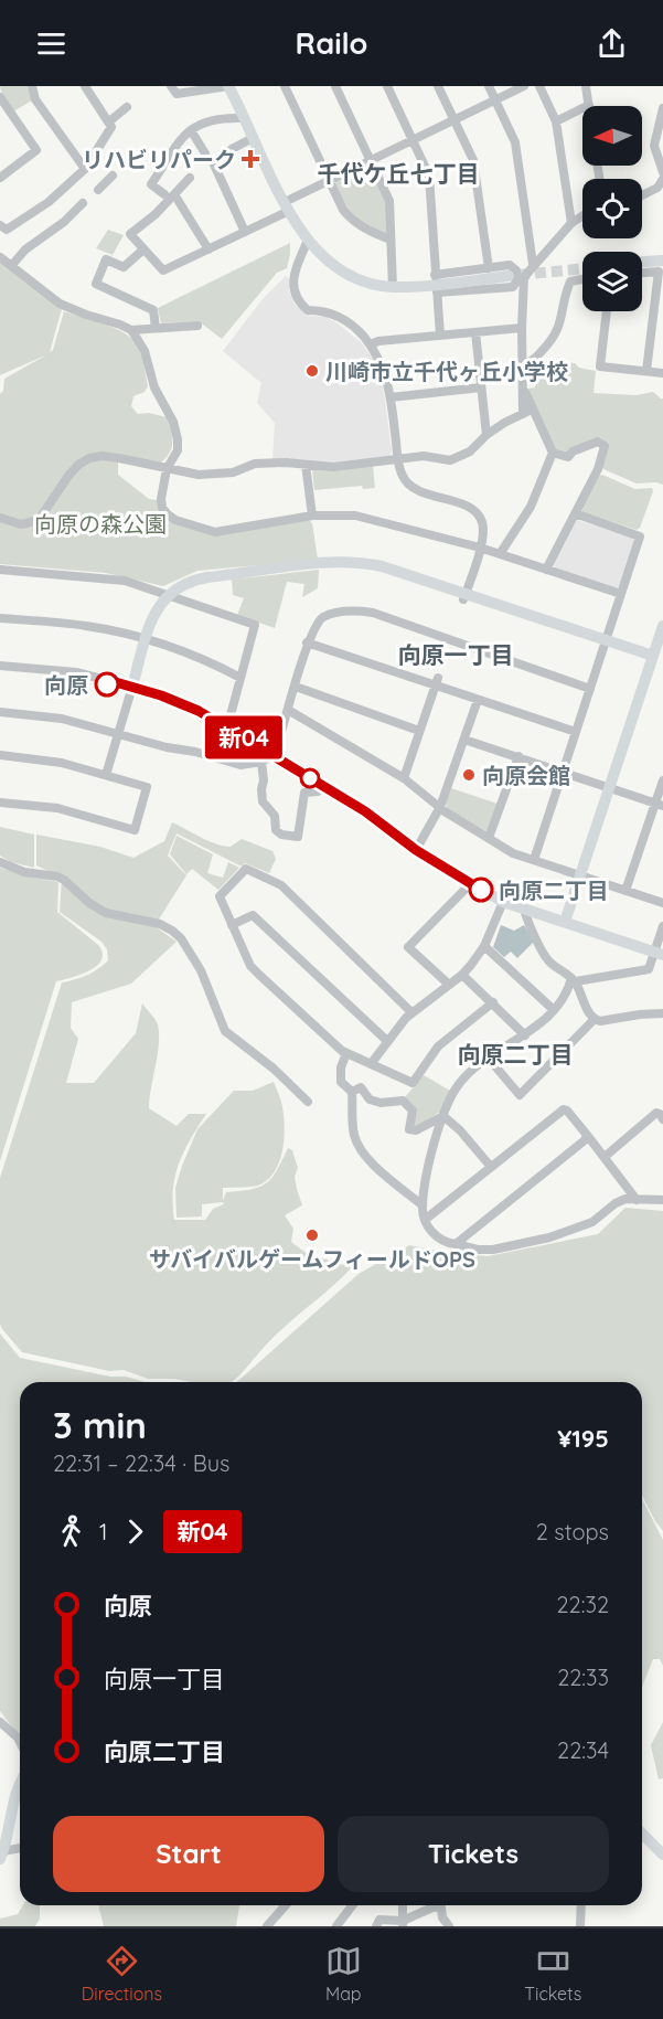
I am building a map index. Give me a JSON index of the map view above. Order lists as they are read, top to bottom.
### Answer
{
  "districts": ["千代ケ丘七丁目", "向原一丁目", "向原二丁目"],
  "parks": ["向原の森公園"],
  "places": {
    "health": ["リハビリパーク"],
    "other": [
      "川崎市立千代ヶ丘小学校",
      "向原",
      "向原会館",
      "向原二丁目",
      "サバイバルゲームフィールドOPS"
    ]
  },
  "lines": ["bus line 新04"],
  "north": "left",
  "page": {
    "header": "Railo",
    "on_map": "新04",
    "heading": ["3 min", "22:31 – 22:34 · Bus", "¥195"],
    "legs": ["1", "新04", "2 stops"],
    "list": [
      {
        "name": "向原",
        "value": "22:32"
      },
      {
        "name": "向原一丁目",
        "value": "22:33"
      },
      {
        "name": "向原二丁目",
        "value": "22:34"
      }
    ],
    "buttons": ["Start", "Tickets"],
    "tabs": ["Directions", "Map", "Tickets"]
  }
}
